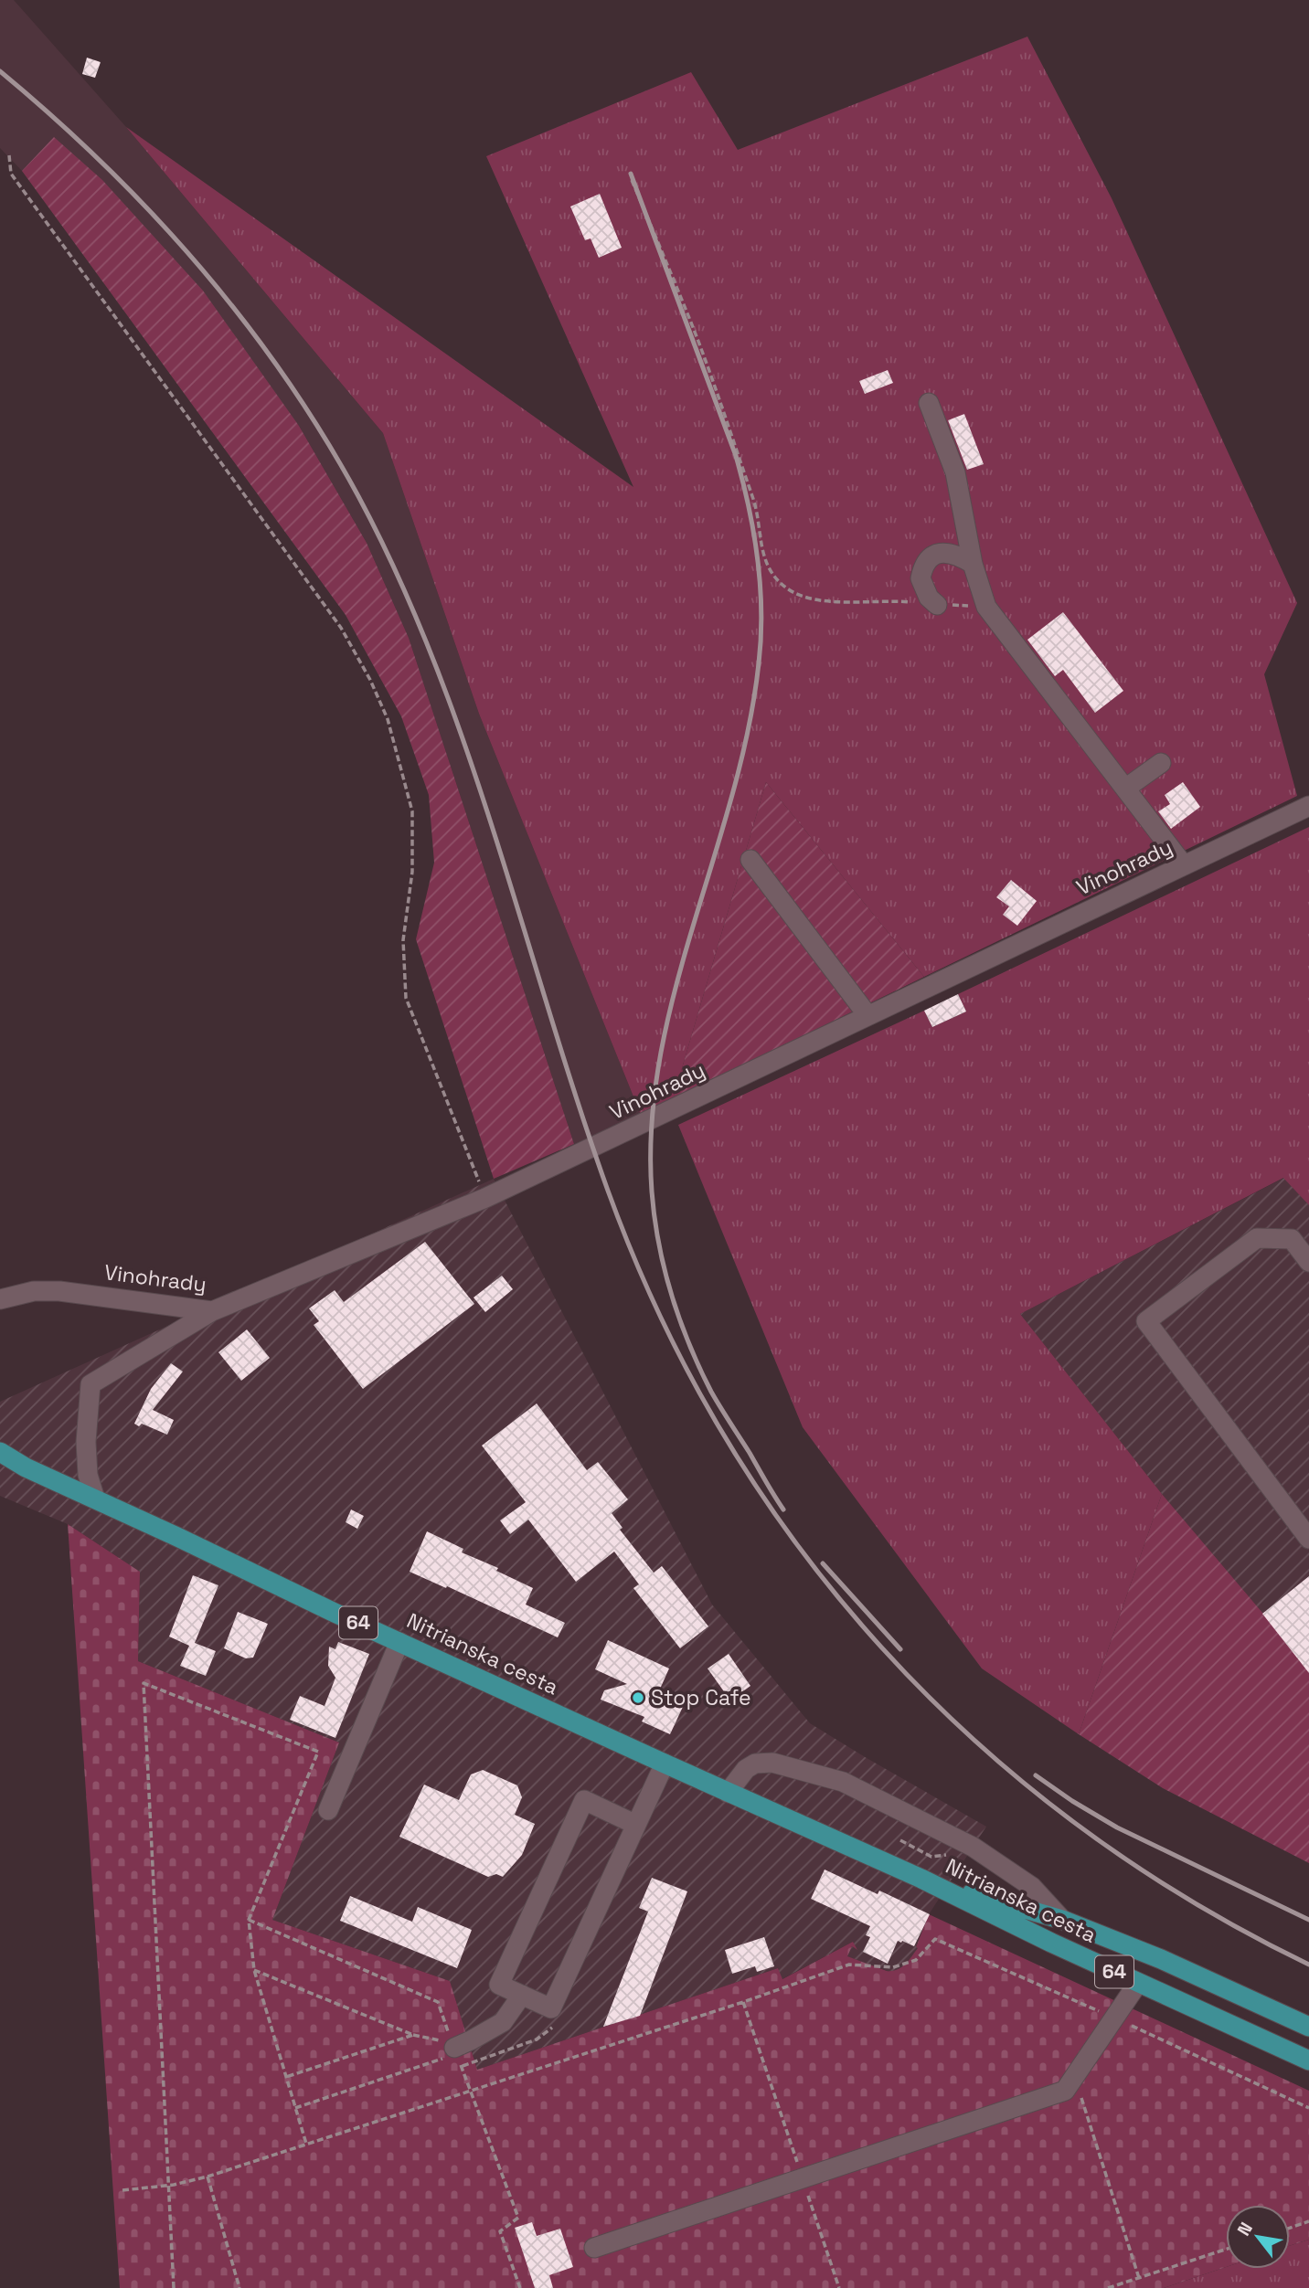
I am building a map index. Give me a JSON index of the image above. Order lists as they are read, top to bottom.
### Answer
{
  "streets": {
    "main road": ["64", "Nitrianska cesta"],
    "street": ["Vinohrady"]
  },
  "places": ["Stop Cafe"],
  "north": "top left"
}
